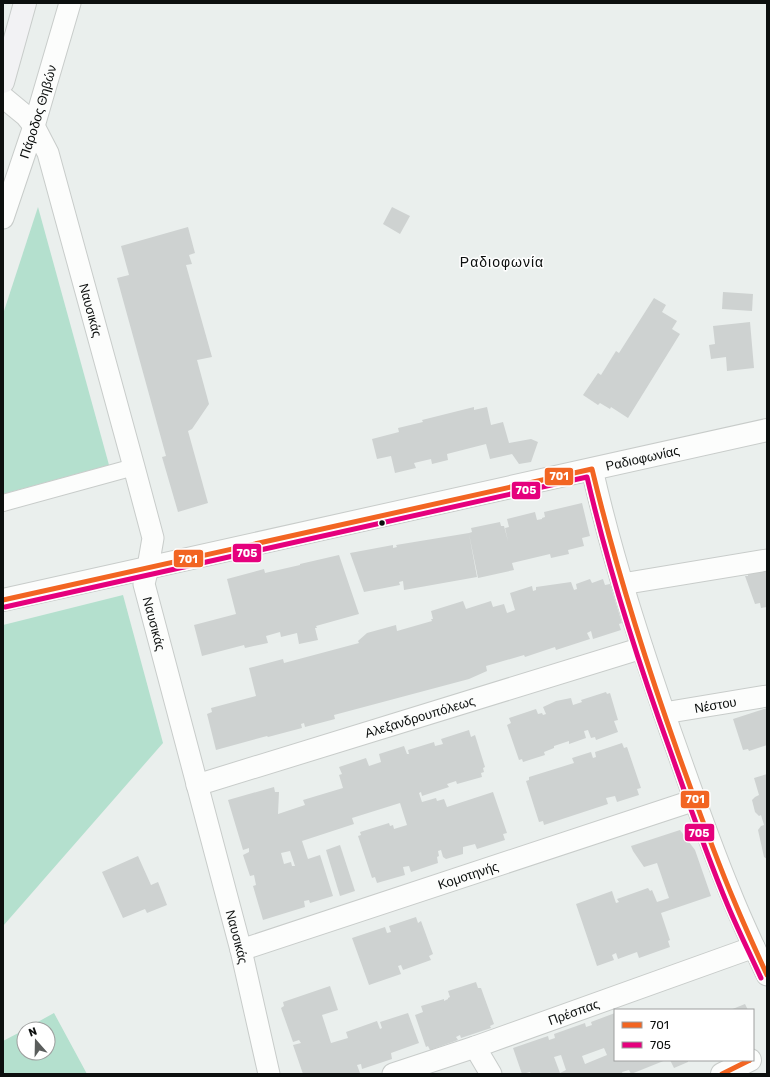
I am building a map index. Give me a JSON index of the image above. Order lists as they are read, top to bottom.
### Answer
{
  "streets": {
    "street": [
      "Πάροδος Θηβών",
      "Ναυσικάς",
      "Ραδιοφωνίας",
      "Νέστου",
      "Αλεξανδρουπόλεως",
      "Κομοτηνής",
      "Πρέσπας"
    ]
  },
  "crossings": [
    ["Πάροδος Θηβών", "Ναυσικάς"],
    ["Ναυσικάς", "Ραδιοφωνίας"],
    ["Ναυσικάς", "Αλεξανδρουπόλεως"],
    ["Ναυσικάς", "Κομοτηνής"]
  ],
  "districts": ["Ραδιοφωνία"],
  "lines": ["transit line 701", "transit line 705"],
  "legend": ["701", "705"],
  "north": "top"
}
